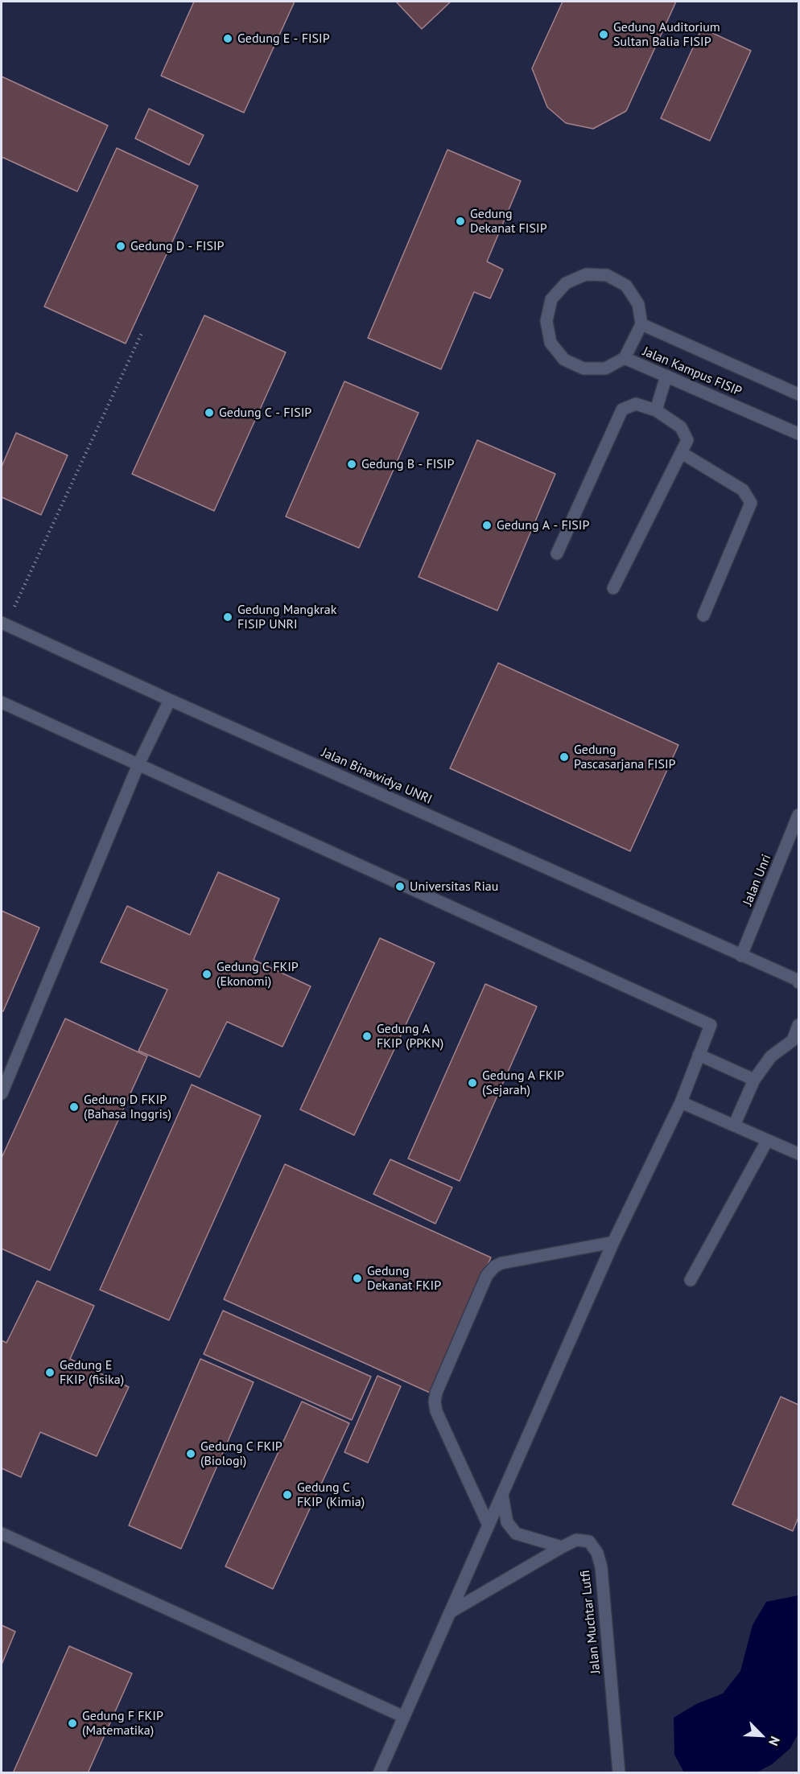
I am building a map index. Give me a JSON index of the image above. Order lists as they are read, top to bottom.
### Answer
{
  "streets": {
    "lane": [
      "Jalan Kampus FISIP",
      "Jalan Binawidya UNRI",
      "Jalan Unri",
      "Jalan Muchtar Lutfi"
    ]
  },
  "crossings": [
    ["Jalan Binawidya UNRI", "Jalan Unri"]
  ],
  "places": [
    "Gedung Auditorium Sultan Balia FISIP",
    "Gedung E - FISIP",
    "Gedung Dekanat FISIP",
    "Gedung D - FISIP",
    "Gedung C - FISIP",
    "Gedung B - FISIP",
    "Gedung A - FISIP",
    "Gedung Mangkrak FISIP UNRI",
    "Gedung Pascasarjana FISIP",
    "Universitas Riau",
    "Gedung C FKIP (Ekonomi)",
    "Gedung A FKIP (PPKN)",
    "Gedung A FKIP (Sejarah)",
    "Gedung D FKIP (Bahasa Inggris)",
    "Gedung Dekanat FKIP",
    "Gedung E FKIP (fisika)",
    "Gedung C FKIP (Biologi)",
    "Gedung C FKIP (Kimia)",
    "Gedung F FKIP (Matematika)"
  ],
  "north": "bottom right"
}
